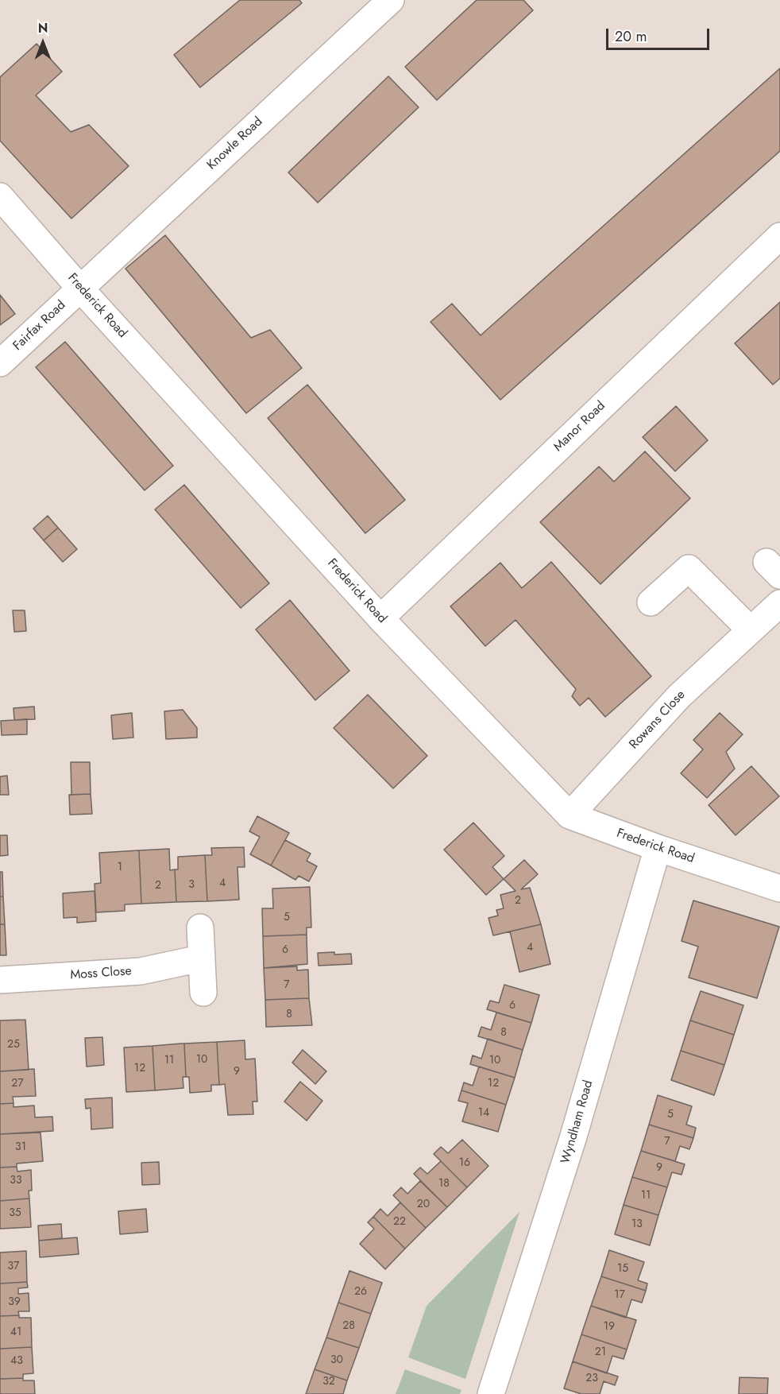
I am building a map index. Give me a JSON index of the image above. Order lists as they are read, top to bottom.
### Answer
{
  "streets": {
    "street": [
      "Knowle Road",
      "Frederick Road",
      "Fairfax Road",
      "Manor Road",
      "Rowans Close",
      "Moss Close",
      "Wyndham Road"
    ]
  },
  "crossings": [
    ["Knowle Road", "Frederick Road"],
    ["Knowle Road", "Fairfax Road"],
    ["Frederick Road", "Fairfax Road"],
    ["Frederick Road", "Manor Road"],
    ["Frederick Road", "Rowans Close"],
    ["Frederick Road", "Wyndham Road"]
  ],
  "house_numbers": [
    "1",
    "4",
    "3",
    "2",
    "2",
    "5",
    "4",
    "6",
    "7",
    "6",
    "8",
    "8",
    "25",
    "10",
    "11",
    "10",
    "12",
    "9",
    "27",
    "12",
    "14",
    "5",
    "7",
    "31",
    "16",
    "9",
    "33",
    "18",
    "11",
    "20",
    "35",
    "22",
    "13",
    "37",
    "15",
    "26",
    "17",
    "39",
    "28",
    "19",
    "41",
    "21",
    "30",
    "43",
    "23",
    "32"
  ],
  "scale_bar": "20 m",
  "north": "top"
}
